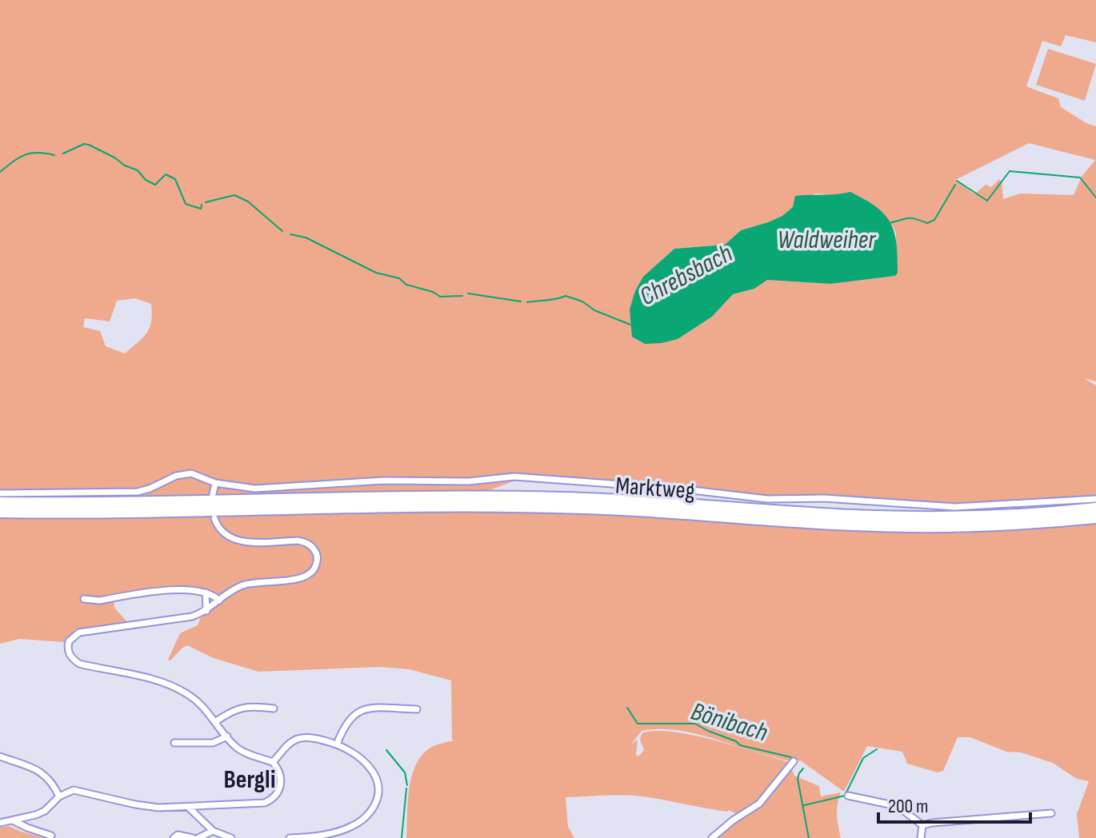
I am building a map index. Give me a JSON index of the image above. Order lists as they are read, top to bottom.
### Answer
{
  "streets": {
    "street": ["Marktweg"]
  },
  "districts": ["Bergli"],
  "water": ["Waldweiher", "Chrebsbach", "Bönibach"],
  "scale_bar": "200 m"
}
